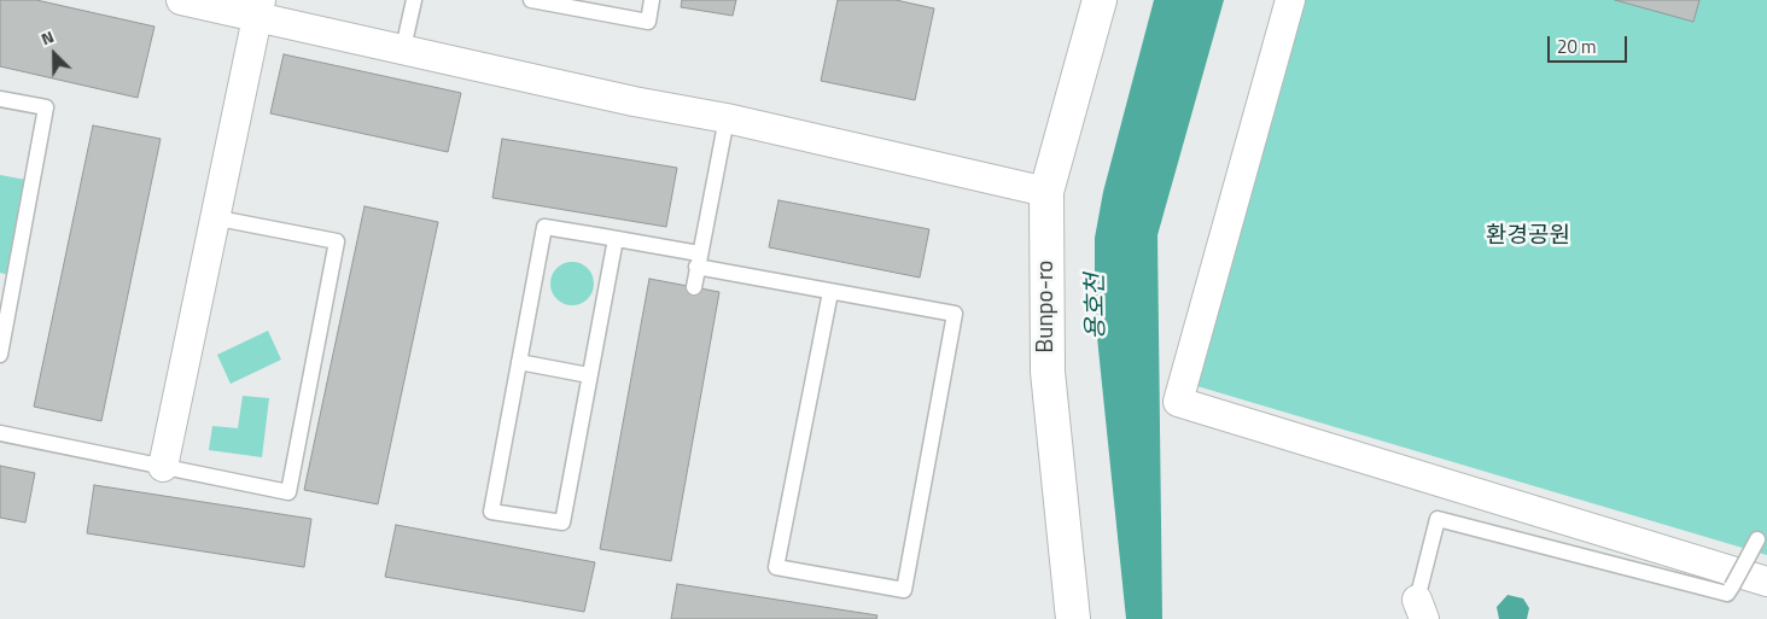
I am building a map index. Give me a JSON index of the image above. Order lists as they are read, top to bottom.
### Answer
{
  "streets": {
    "main road": ["Bunpo-ro"]
  },
  "water": ["용호천"],
  "parks": ["환경공원"],
  "scale_bar": "20 m",
  "north": "top left"
}
